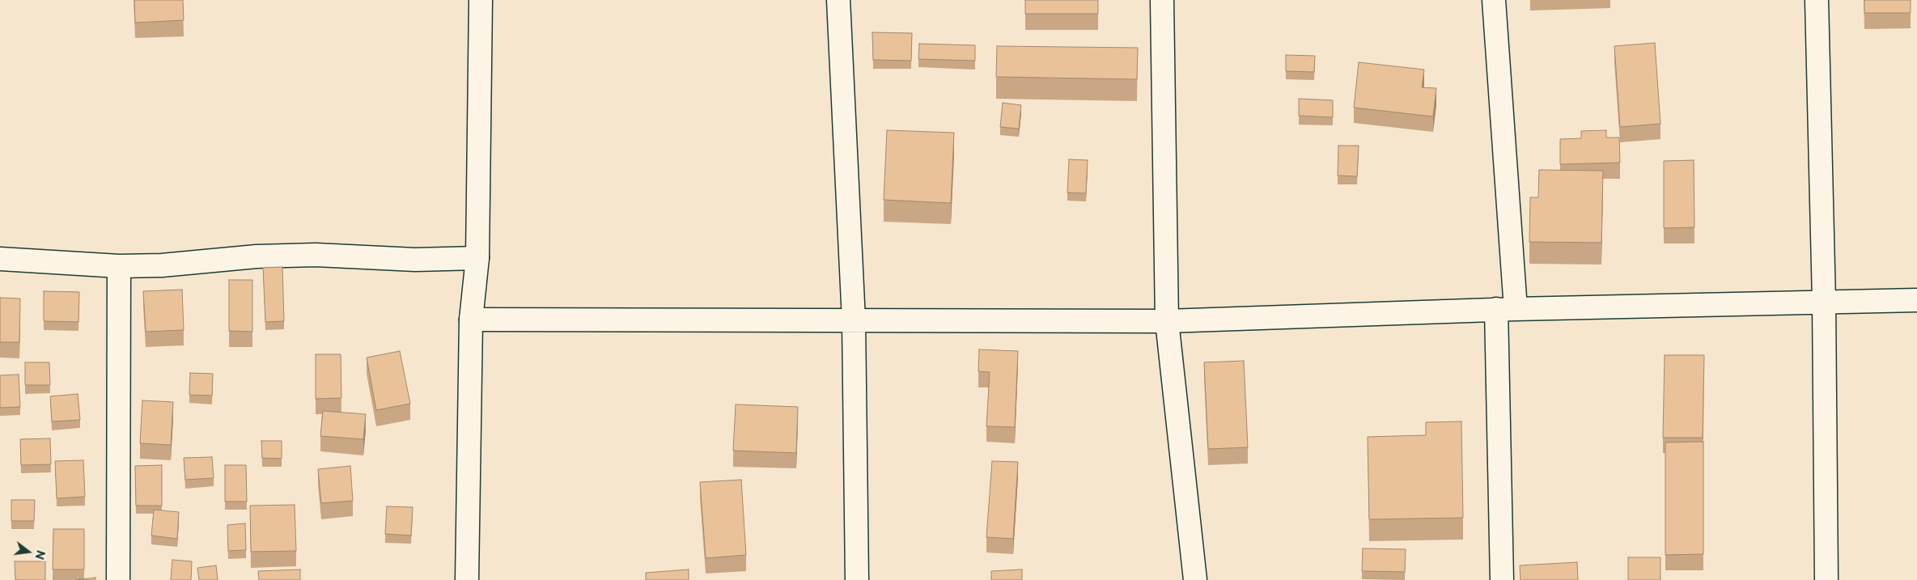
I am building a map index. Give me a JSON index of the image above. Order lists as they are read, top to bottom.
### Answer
{
  "north": "right"
}
